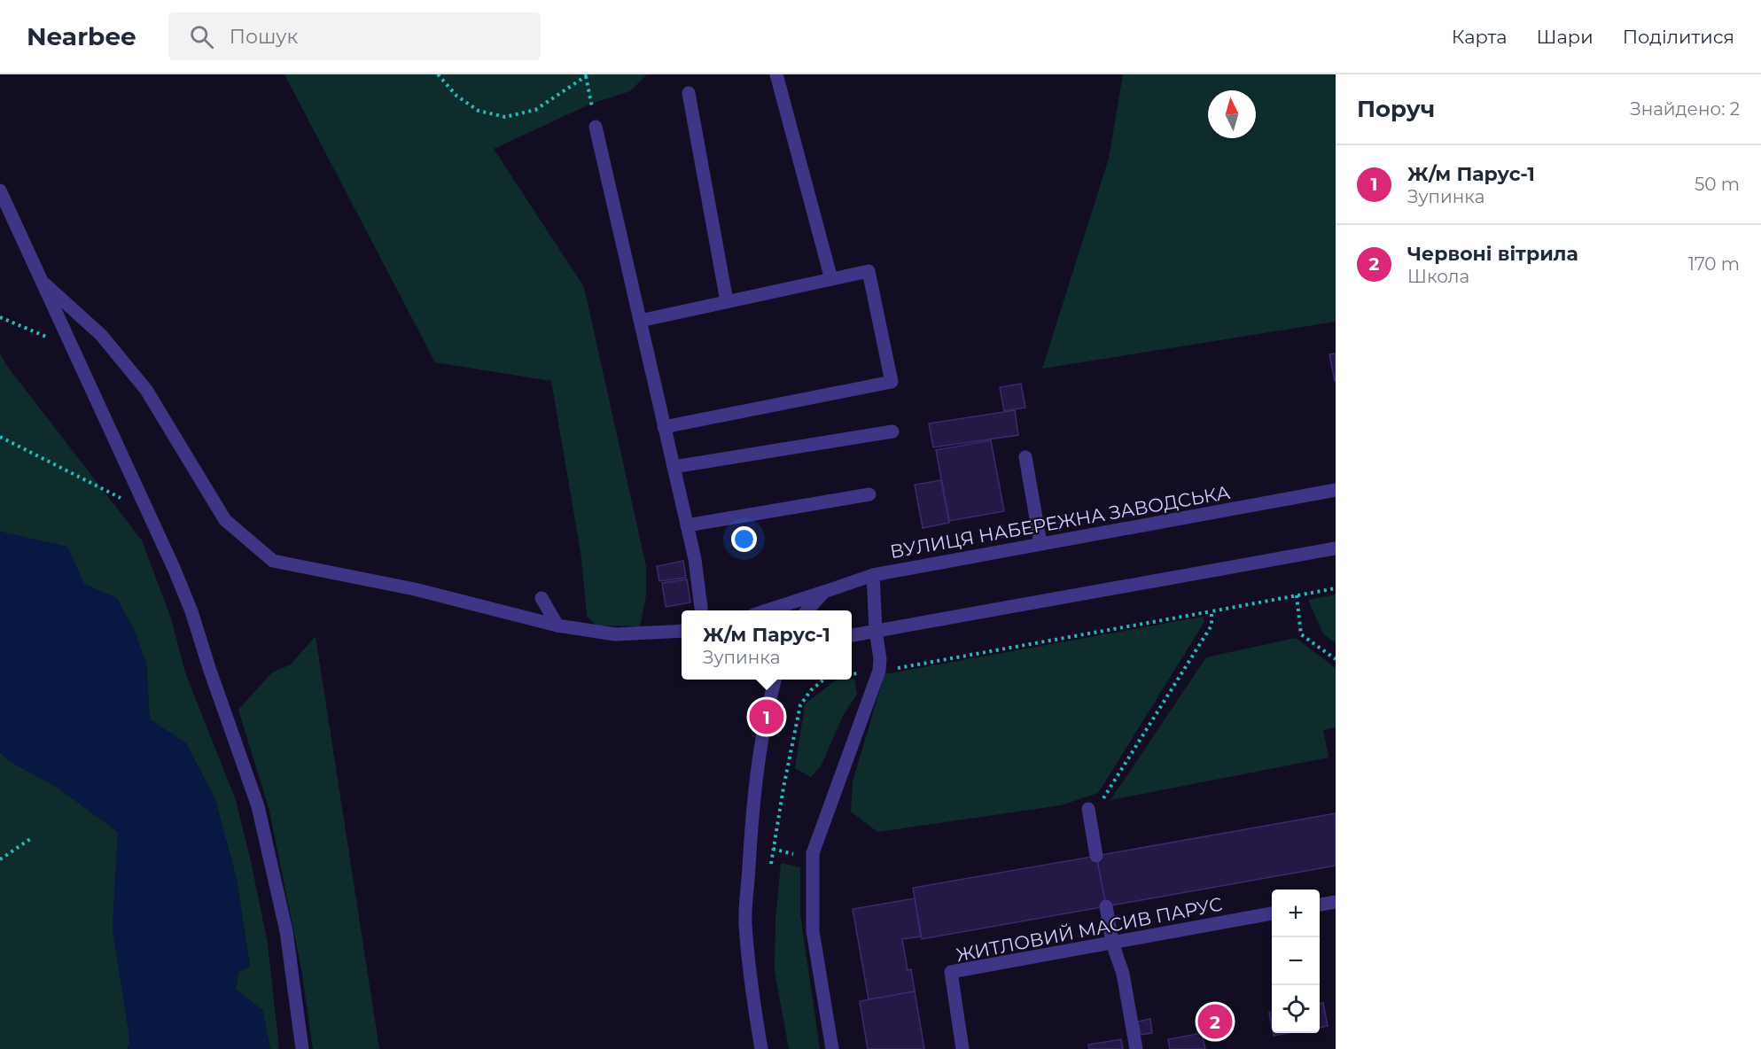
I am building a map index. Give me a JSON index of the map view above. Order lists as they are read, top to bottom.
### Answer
{
  "streets": {
    "street": ["ВУЛИЦЯ НАБЕРЕЖНА ЗАВОДСЬКА", "ЖИТЛОВИЙ МАСИВ ПАРУС"]
  },
  "north": "top",
  "page": {
    "header": "Nearbee",
    "search": "Пошук",
    "nav": ["Карта", "Шари", "Поділитися"],
    "heading": ["Поруч", "Знайдено: 2"],
    "list": [
      {
        "mark": "1",
        "name": "Ж/м Парус-1",
        "note": "Зупинка",
        "value": "50 m"
      },
      {
        "mark": "2",
        "name": "Червоні вітрила",
        "note": "Школа",
        "value": "170 m"
      }
    ],
    "popup": ["Ж/м Парус-1", "Зупинка"],
    "pins": ["1", "2"],
    "map_buttons": ["+", "−"]
  }
}
